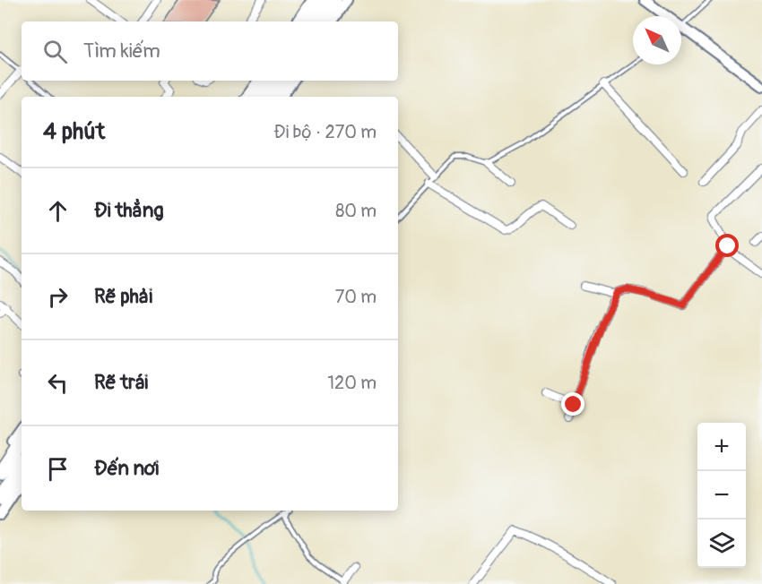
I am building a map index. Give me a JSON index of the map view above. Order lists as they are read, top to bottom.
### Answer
{
  "north": "top left",
  "page": {
    "search": "Tìm kiếm",
    "heading": ["4 phút", "Đi bộ · 270 m"],
    "list": [
      ["Đi thẳng", "80 m"],
      ["Rẽ phải", "70 m"],
      ["Rẽ trái", "120 m"],
      "Đến nơi"
    ],
    "map_buttons": ["+", "−"]
  }
}
